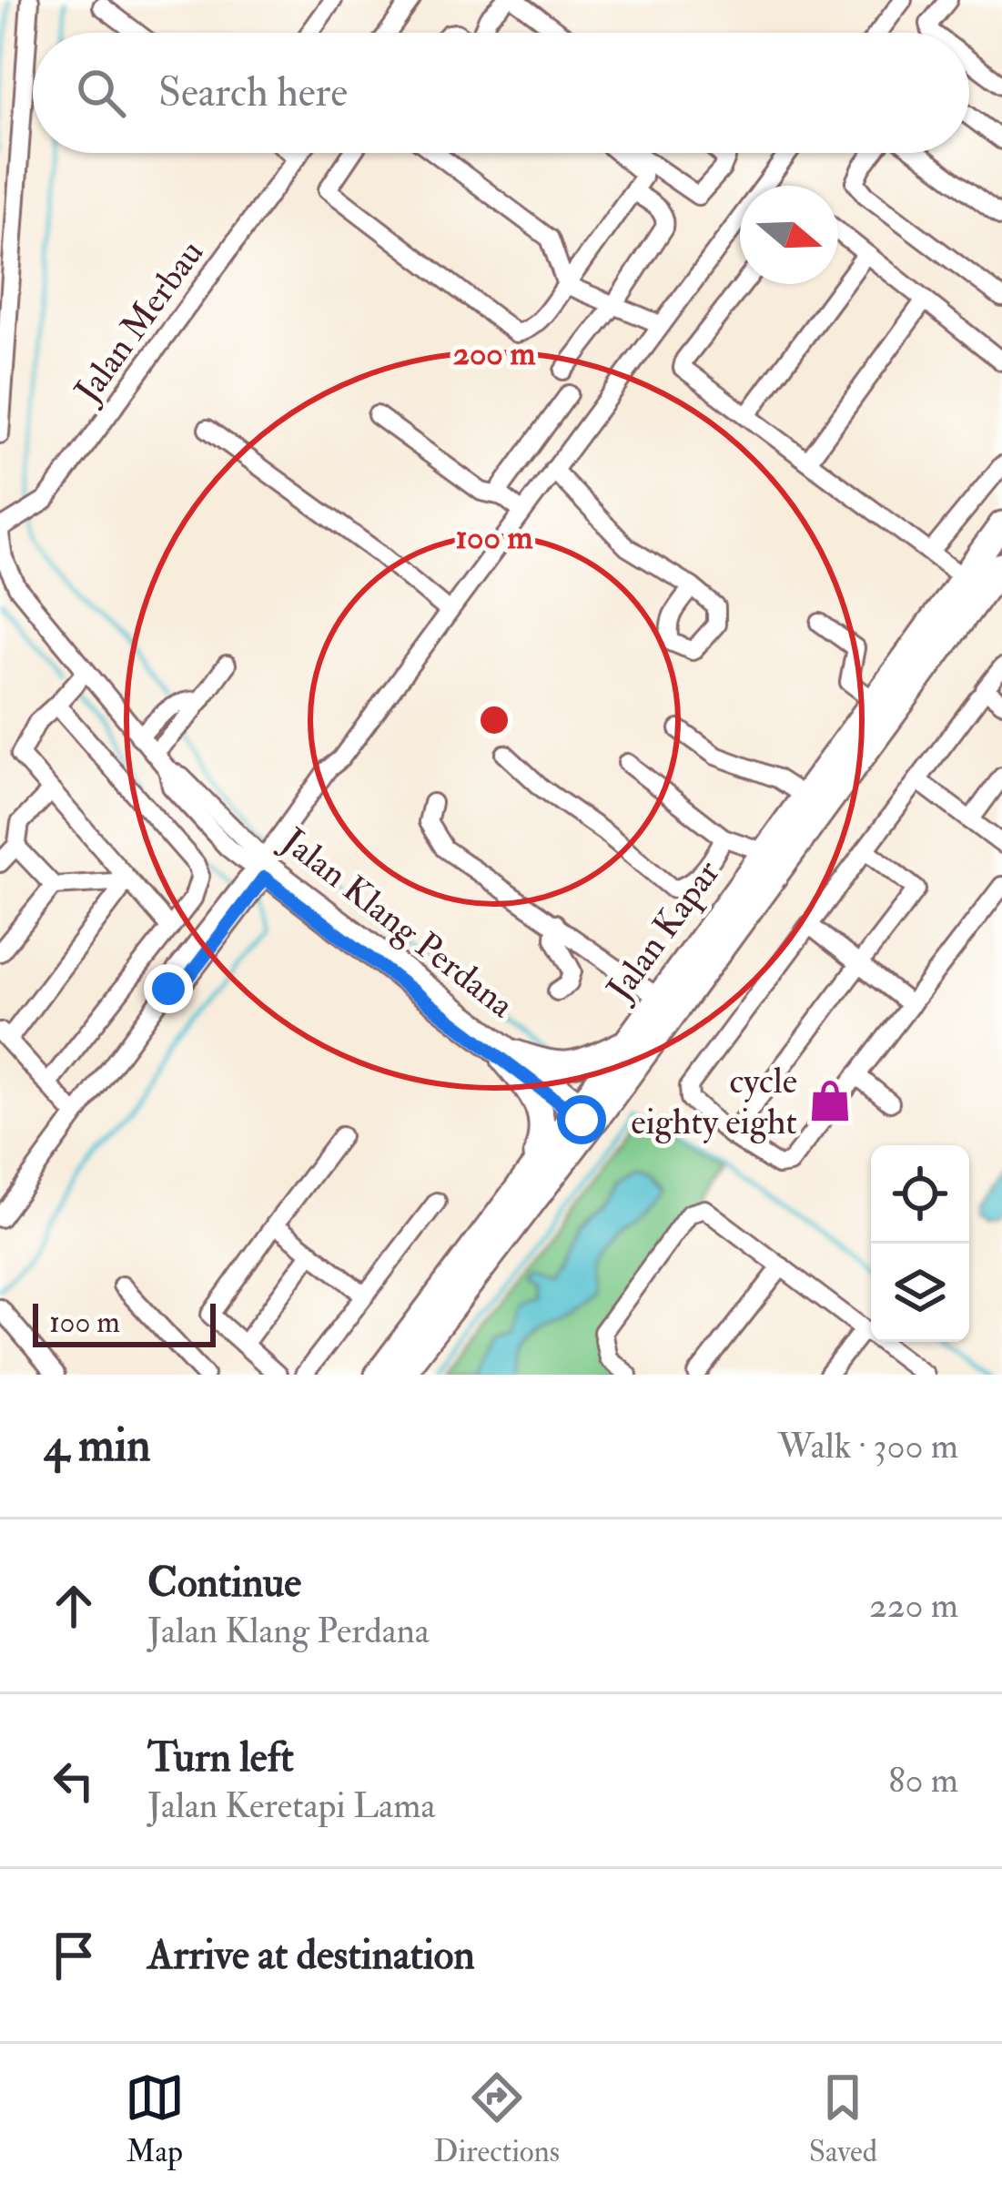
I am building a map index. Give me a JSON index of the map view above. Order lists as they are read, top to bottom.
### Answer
{
  "streets": {
    "highway": ["Jalan Kapar"],
    "street": ["Jalan Merbau", "Jalan Klang Perdana"]
  },
  "crossings": [
    ["Jalan Merbau", "Jalan Klang Perdana"],
    ["Jalan Klang Perdana", "Jalan Kapar"]
  ],
  "places": {
    "shop": ["cycle eighty eight"]
  },
  "scale_bar": "100 m",
  "north": "right",
  "page": {
    "search": "Search here",
    "scale": "100 m",
    "heading": ["4 min", "Walk · 300 m"],
    "list": [
      ["Continue", "Jalan Klang Perdana", "220 m"],
      ["Turn left", "Jalan Keretapi Lama", "80 m"],
      "Arrive at destination"
    ],
    "nav": ["Map", "Directions", "Saved"]
  },
  "rings": ["200 m", "100 m"]
}
